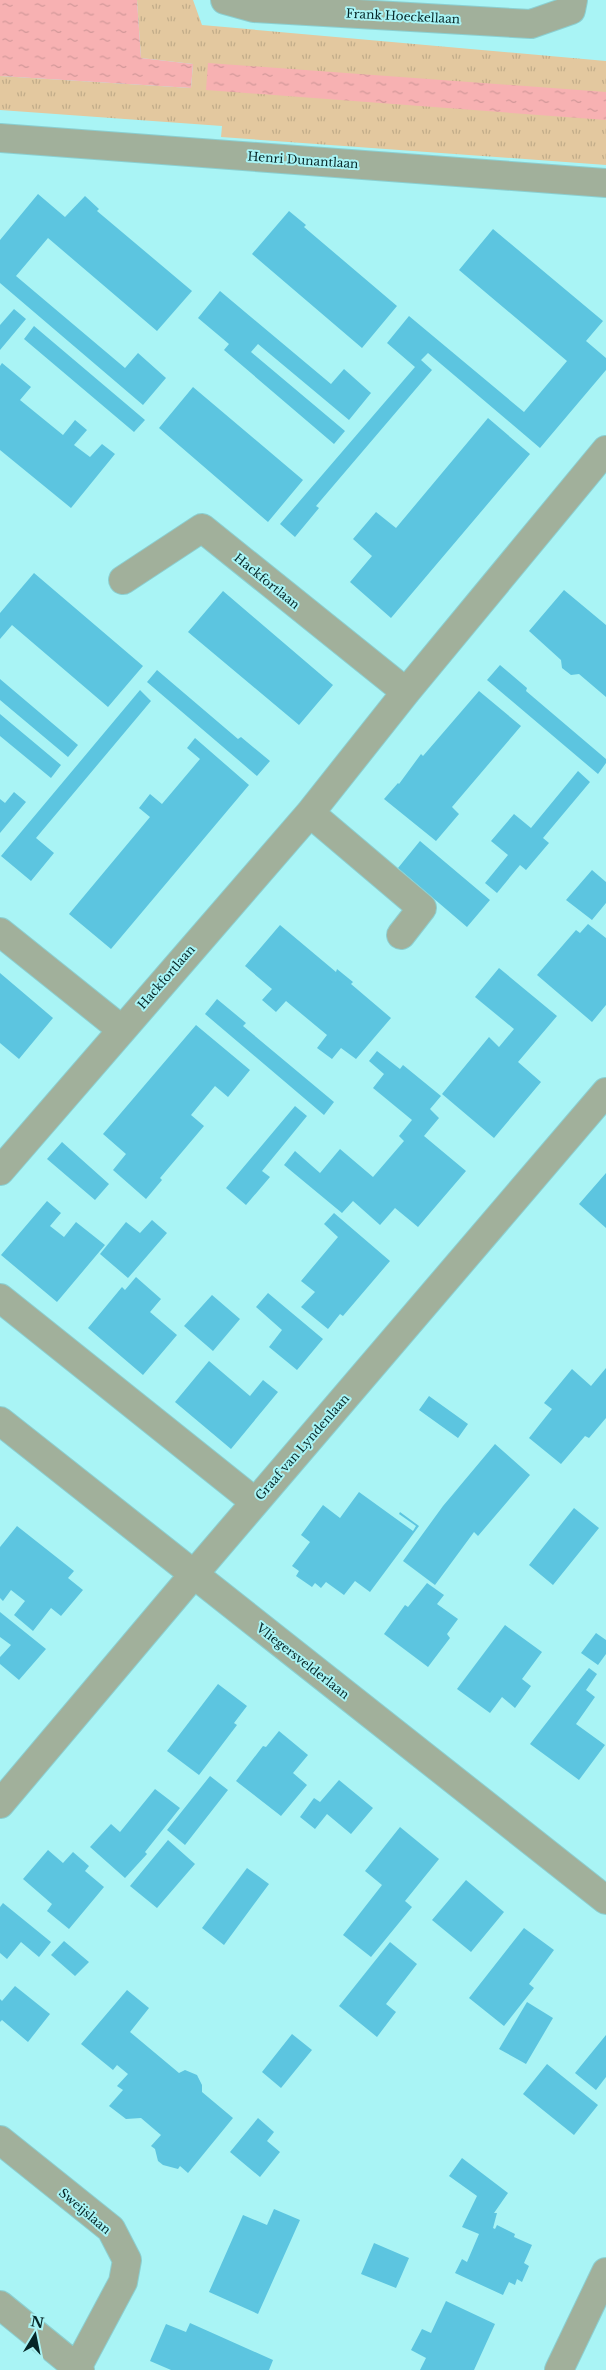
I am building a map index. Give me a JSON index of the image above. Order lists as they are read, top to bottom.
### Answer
{
  "streets": {
    "street": [
      "Frank Hoeckellaan",
      "Henri Dunantlaan",
      "Hackfortlaan",
      "Graaf van Lyndenlaan",
      "Vliegersvelderlaan",
      "Sweijslaan"
    ]
  },
  "crossings": [
    ["Graaf van Lyndenlaan", "Vliegersvelderlaan"]
  ],
  "north": "top"
}
